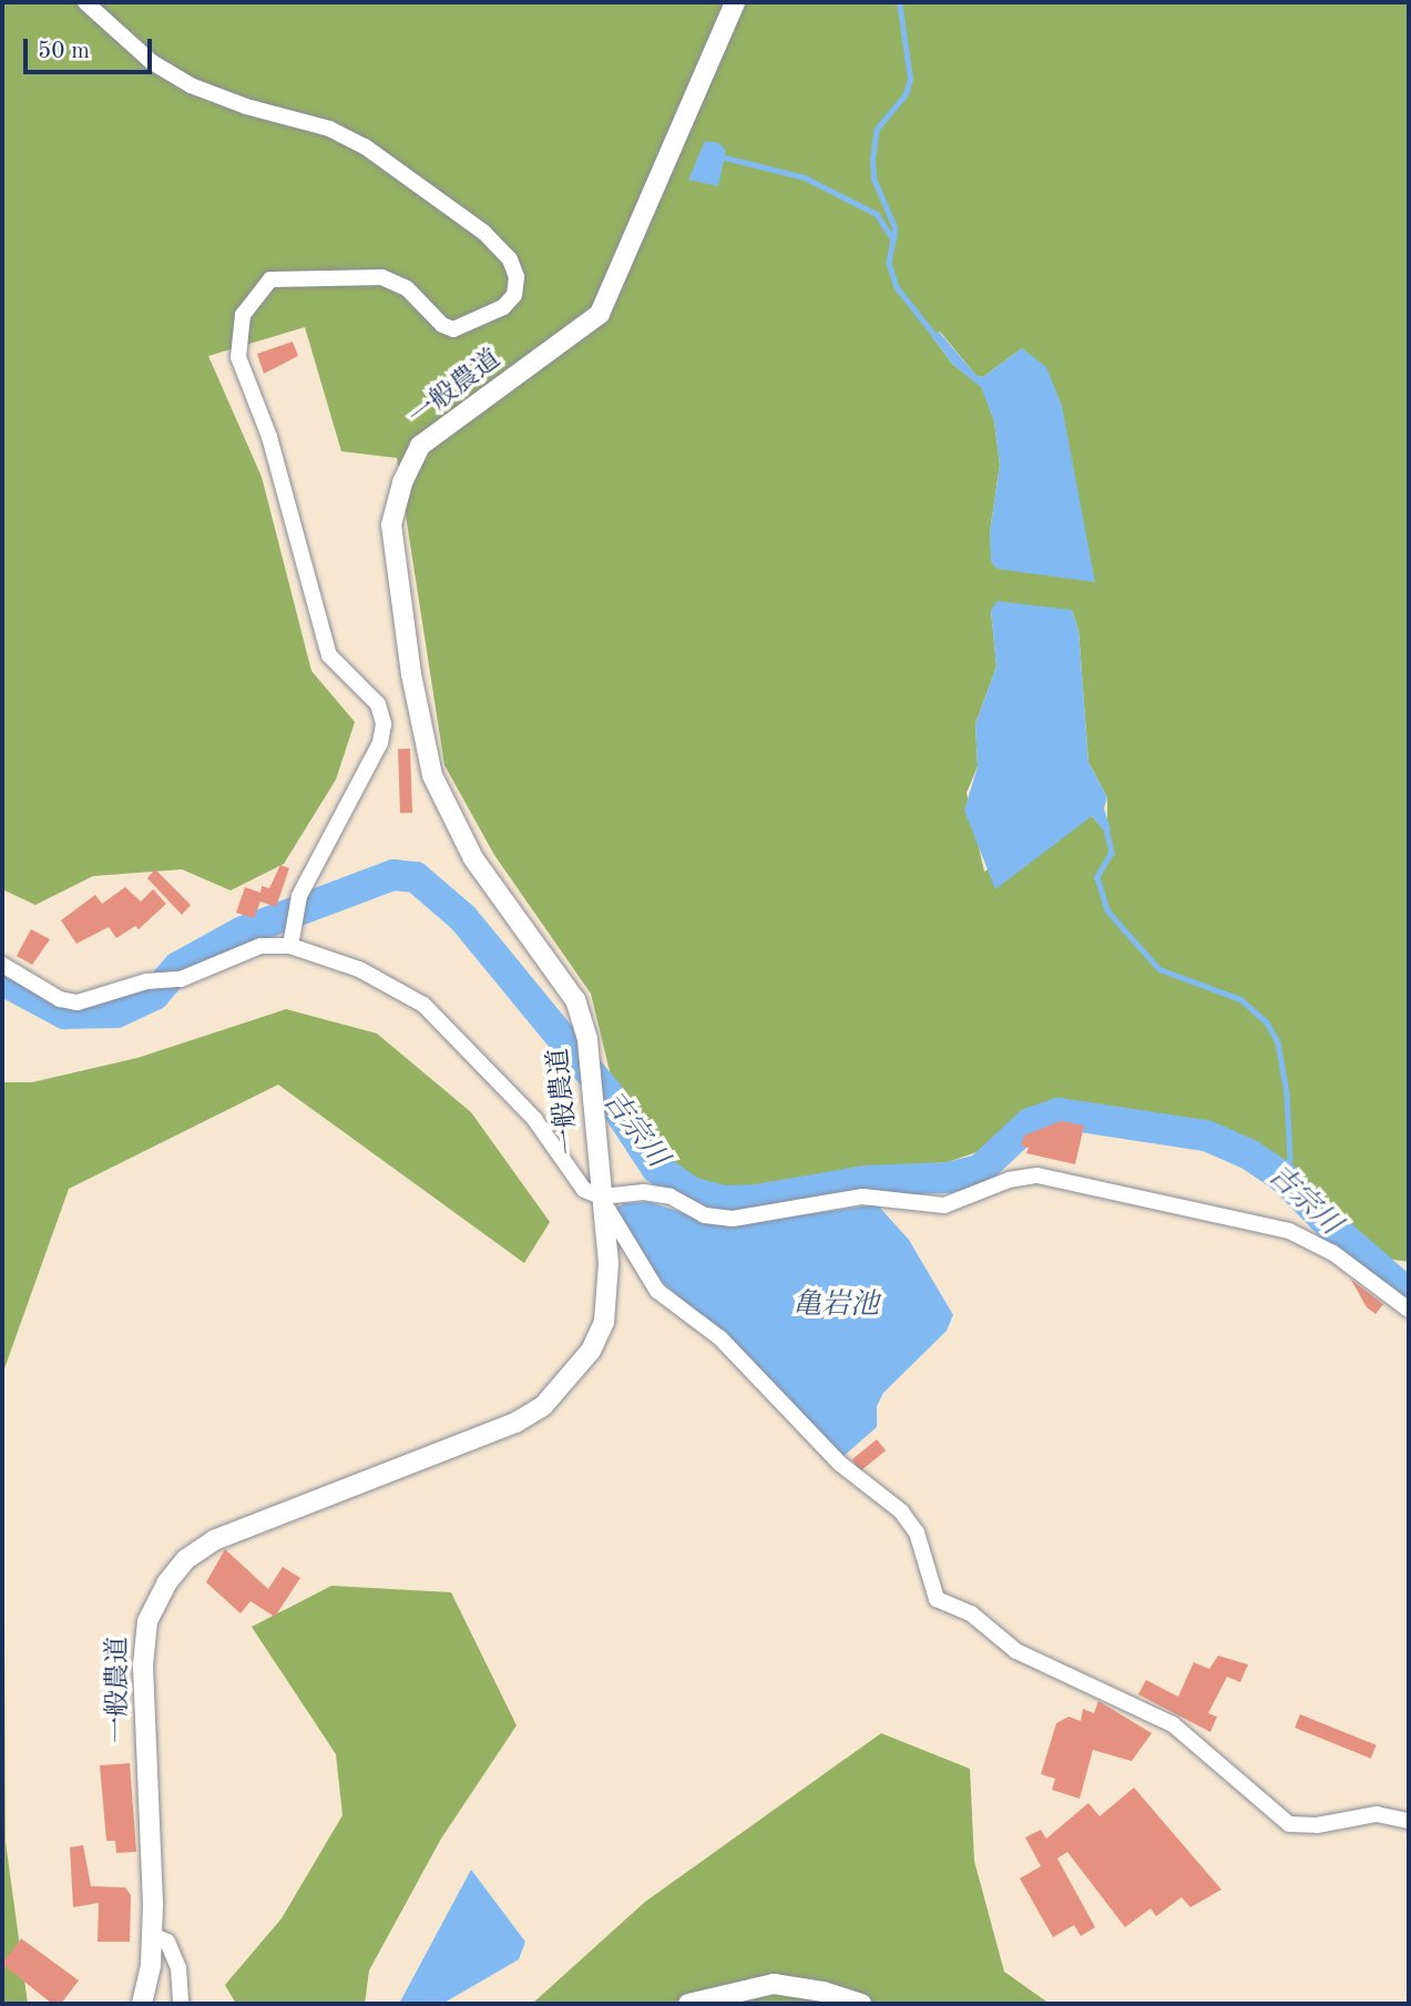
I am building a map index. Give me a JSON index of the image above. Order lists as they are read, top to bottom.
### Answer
{
  "streets": {
    "street": ["一般農道"]
  },
  "water": ["吉宗川", "亀岩池"],
  "scale_bar": "50 m"
}
